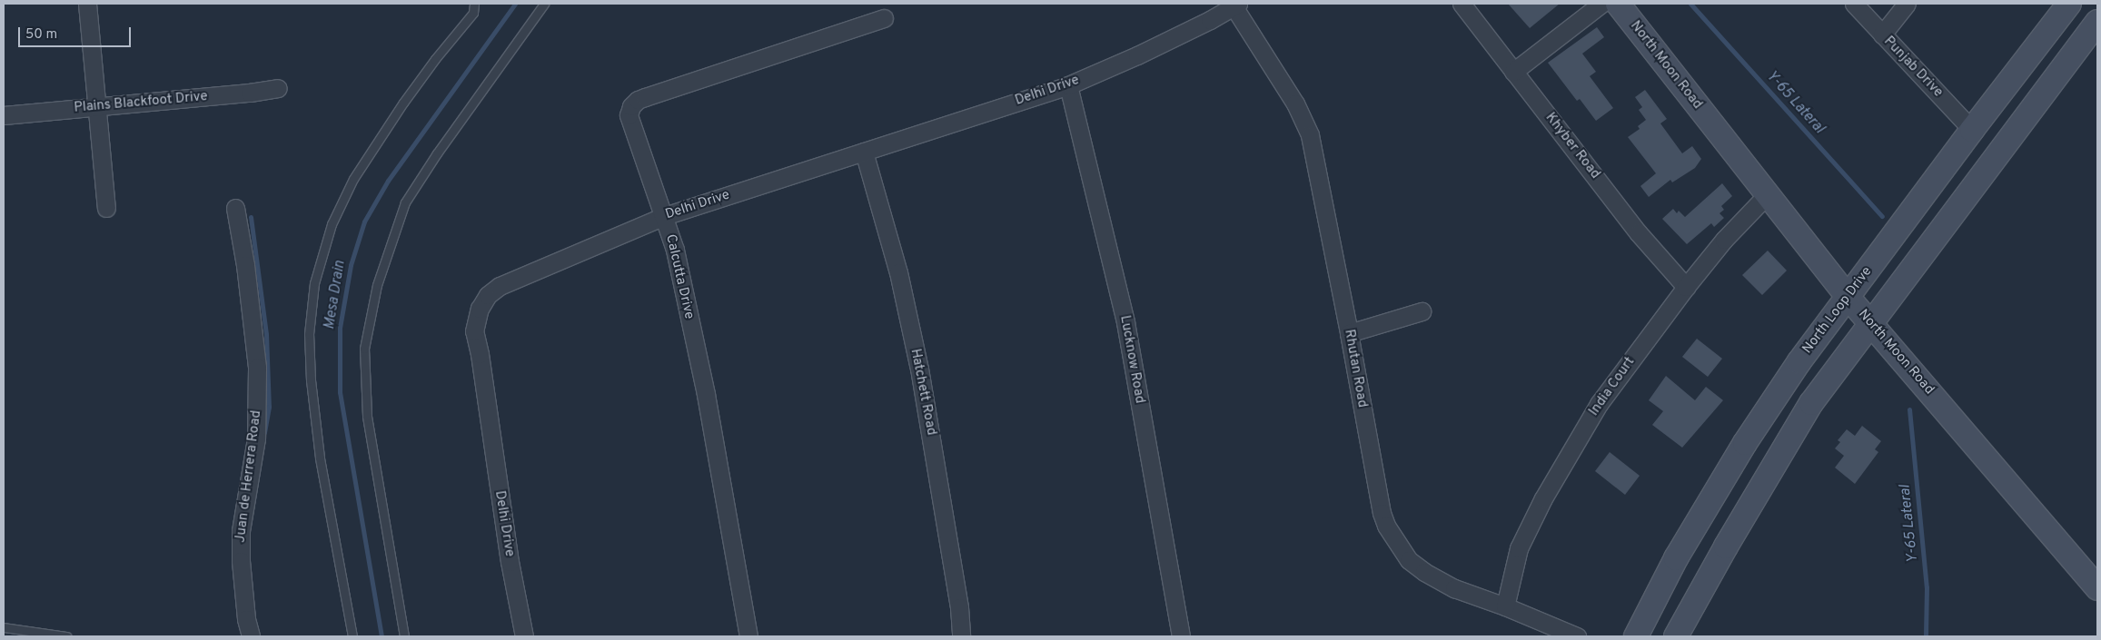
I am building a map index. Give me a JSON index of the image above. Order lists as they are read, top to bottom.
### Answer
{
  "streets": {
    "main road": ["North Moon Road", "North Loop Drive"],
    "street": [
      "Punjab Drive",
      "Delhi Drive",
      "Plains Blackfoot Drive",
      "Khyber Road",
      "Calcutta Drive",
      "Lucknow Road",
      "Rhutan Road",
      "India Court",
      "Hatchett Road",
      "Juan de Herrera Road"
    ]
  },
  "crossings": [
    ["North Moon Road", "North Loop Drive"],
    ["North Moon Road", "India Court"],
    ["Punjab Drive", "North Loop Drive"],
    ["Delhi Drive", "Calcutta Drive"],
    ["Delhi Drive", "Lucknow Road"],
    ["Delhi Drive", "Rhutan Road"],
    ["Delhi Drive", "Hatchett Road"],
    ["Khyber Road", "India Court"],
    ["Rhutan Road", "India Court"]
  ],
  "water": ["Y-65 Lateral", "Mesa Drain"],
  "scale_bar": "50 m"
}
